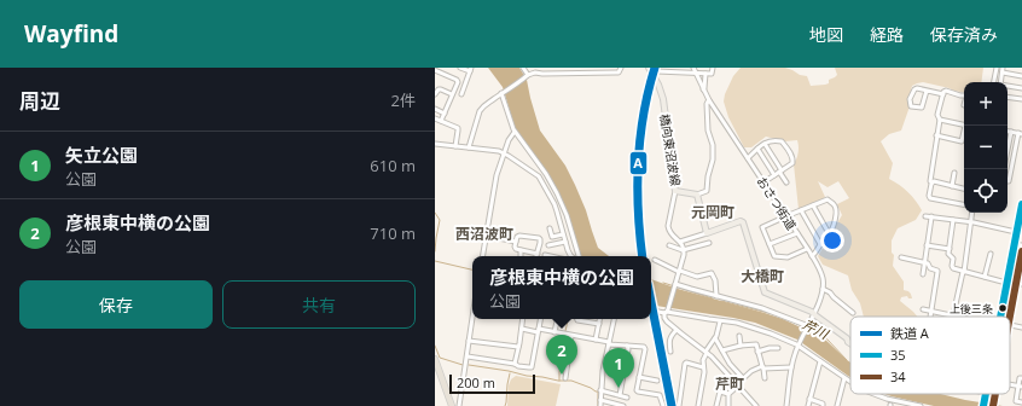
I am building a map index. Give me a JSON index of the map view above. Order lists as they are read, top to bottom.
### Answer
{
  "streets": {
    "main road": ["橋向東沼波線"],
    "street": ["おさつ街道"]
  },
  "districts": [
    "元岡町",
    "西沼波町",
    "大橋町",
    "芹町"
  ],
  "water": ["芹川"],
  "places": ["上後三条"],
  "lines": ["rail line A", "transit line 35", "transit line 34"],
  "legend": ["鉄道 A", "35", "34"],
  "scale_bar": "200 m",
  "page": {
    "header": "Wayfind",
    "nav": ["地図", "経路", "保存済み"],
    "heading": ["周辺", "2件"],
    "map_buttons": ["+", "−"],
    "list": [
      {
        "mark": "1",
        "name": "矢立公園",
        "note": "公園",
        "value": "610 m"
      },
      {
        "mark": "2",
        "name": "彦根東中横の公園",
        "note": "公園",
        "value": "710 m"
      }
    ],
    "popup": ["彦根東中横の公園", "公園"],
    "buttons": ["保存", "共有"],
    "pins": ["2", "1"],
    "scale": "200 m"
  }
}
